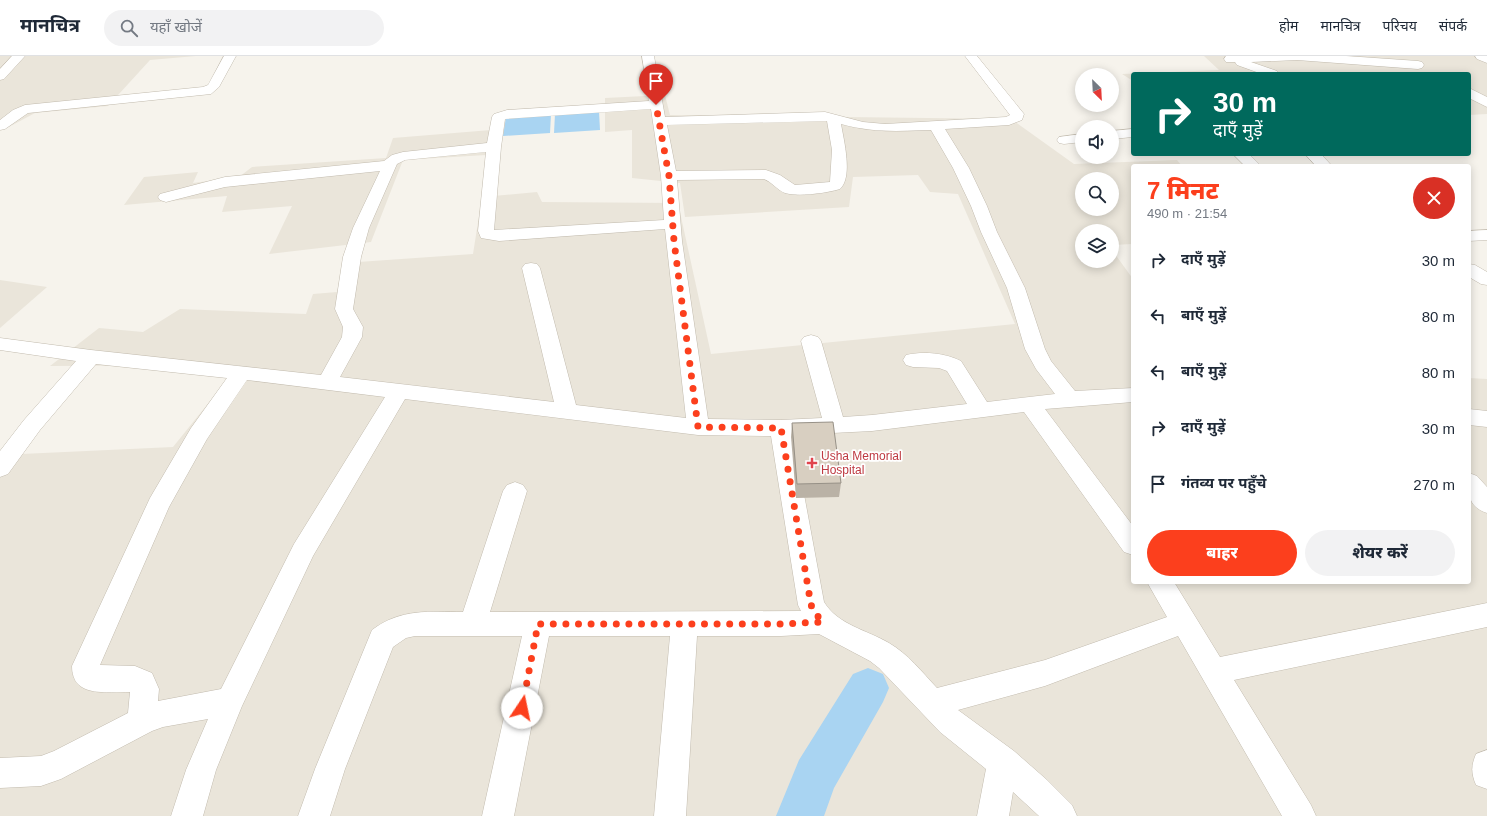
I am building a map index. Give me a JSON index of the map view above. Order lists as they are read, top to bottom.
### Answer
{
  "places": {
    "health": ["Usha Memorial Hospital"]
  },
  "north": "bottom right",
  "page": {
    "header": "मानचित्र",
    "search": "यहाँ खोजें",
    "nav": [
      "होम",
      "मानचित्र",
      "परिचय",
      "संपर्क"
    ],
    "turn": ["30 m", "दाएँ मुड़ें"],
    "heading": ["7 मिनट", "490 m · 21:54"],
    "list": [
      {
        "name": "दाएँ मुड़ें",
        "value": "30 m"
      },
      {
        "name": "बाएँ मुड़ें",
        "value": "80 m"
      },
      {
        "name": "बाएँ मुड़ें",
        "value": "80 m"
      },
      {
        "name": "दाएँ मुड़ें",
        "value": "30 m"
      },
      {
        "name": "गंतव्य पर पहुँचे",
        "value": "270 m"
      }
    ],
    "buttons": ["बाहर", "शेयर करें"]
  }
}
